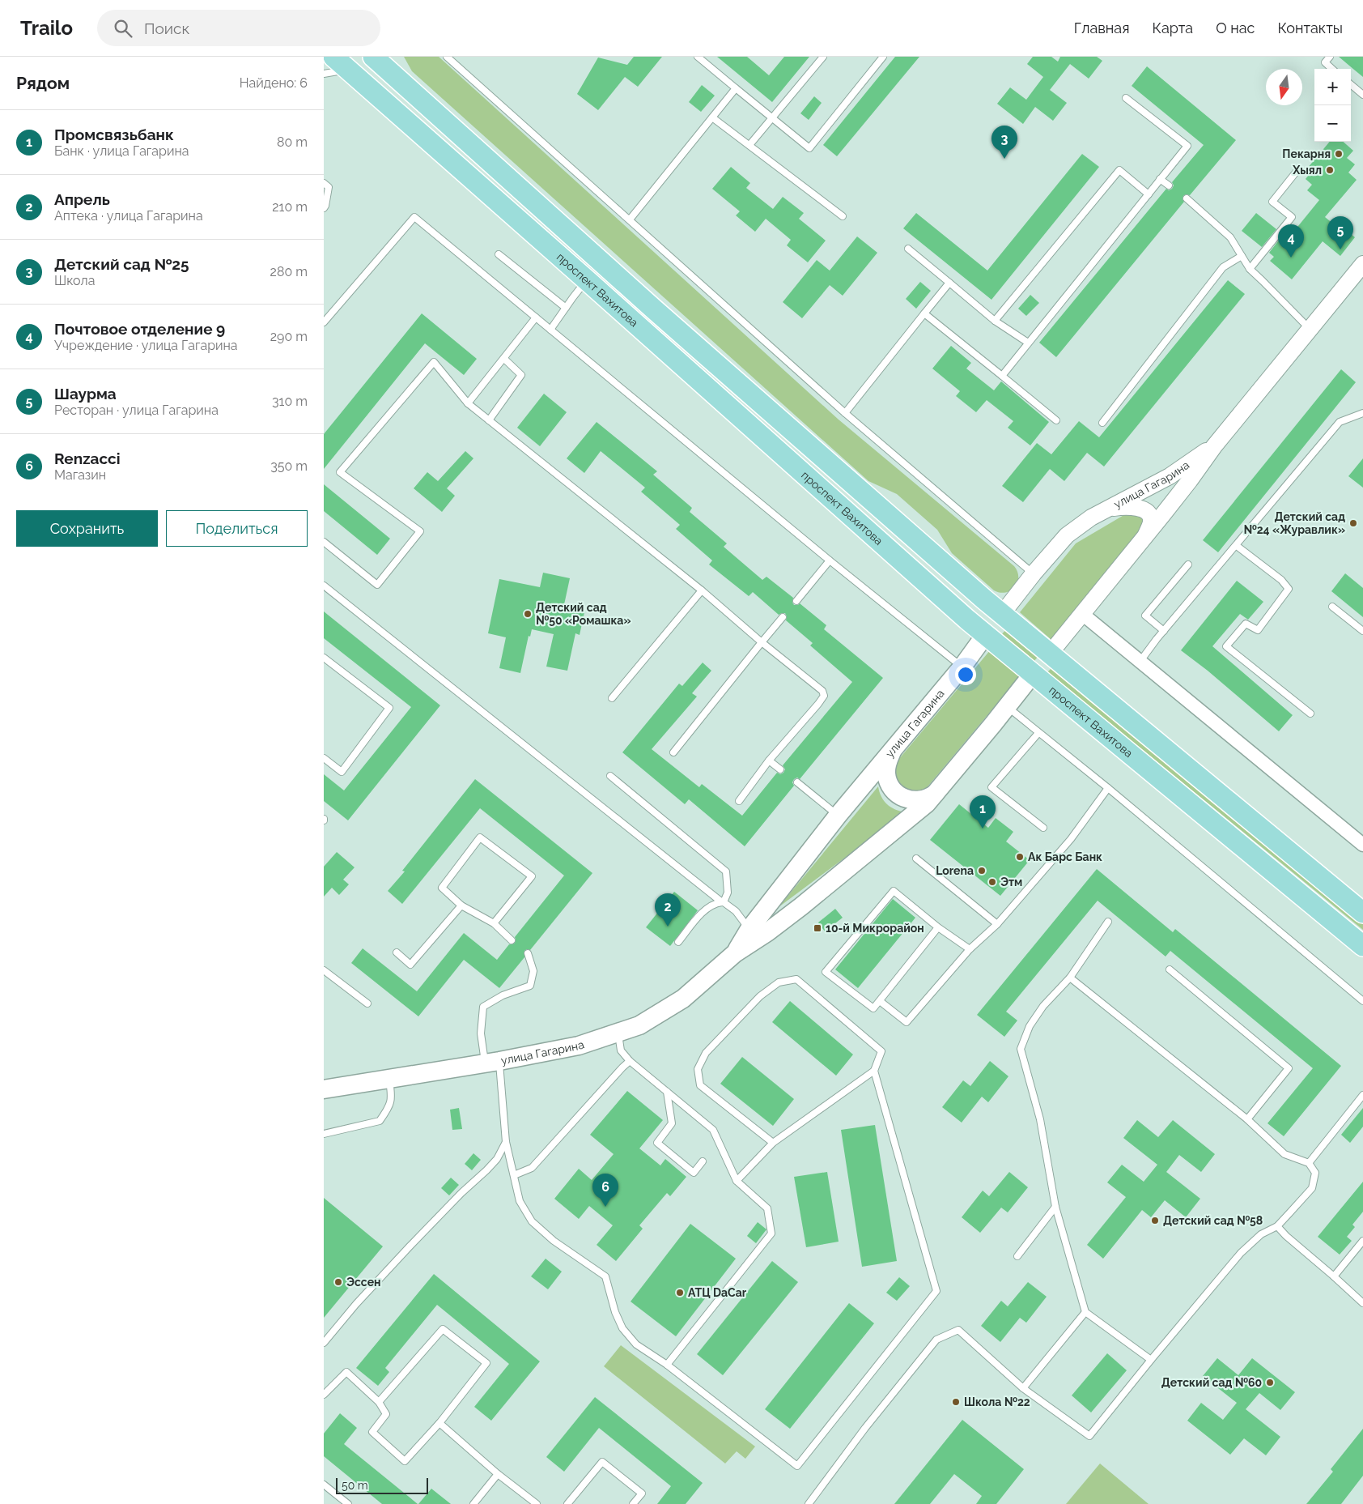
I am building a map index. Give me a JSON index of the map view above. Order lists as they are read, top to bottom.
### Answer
{
  "streets": {
    "main road": ["проспект Вахитова", "улица Гагарина"]
  },
  "crossings": [
    ["проспект Вахитова", "улица Гагарина"]
  ],
  "places": {
    "other": [
      "Пекарня",
      "Хыял",
      "Детский сад №24 «Журавлик»",
      "Детский сад №50 «Ромашка»",
      "Ак Барс Банк",
      "Lorena",
      "Этм",
      "Детский сад №58",
      "Эссен",
      "АТЦ DaСar",
      "Детский сад №60",
      "Школа №22"
    ],
    "transit": ["10-й Микрорайон"]
  },
  "scale_bar": "50 m",
  "north": "bottom",
  "page": {
    "header": "Trailo",
    "search": "Поиск",
    "nav": [
      "Главная",
      "Карта",
      "О нас",
      "Контакты"
    ],
    "heading": ["Рядом", "Найдено: 6"],
    "map_buttons": ["+", "−"],
    "list": [
      {
        "mark": "1",
        "name": "Промсвязьбанк",
        "note": "Банк · улица Гагарина",
        "value": "80 m"
      },
      {
        "mark": "2",
        "name": "Апрель",
        "note": "Аптека · улица Гагарина",
        "value": "210 m"
      },
      {
        "mark": "3",
        "name": "Детский сад №25",
        "note": "Школа",
        "value": "280 m"
      },
      {
        "mark": "4",
        "name": "Почтовое отделение 9",
        "note": "Учреждение · улица Гагарина",
        "value": "290 m"
      },
      {
        "mark": "5",
        "name": "Шаурма",
        "note": "Ресторан · улица Гагарина",
        "value": "310 m"
      },
      {
        "mark": "6",
        "name": "Renzacci",
        "note": "Магазин",
        "value": "350 m"
      }
    ],
    "pins": [
      "3",
      "5",
      "4",
      "1",
      "2",
      "6"
    ],
    "buttons": ["Сохранить", "Поделиться"],
    "scale": "50 m"
  }
}
